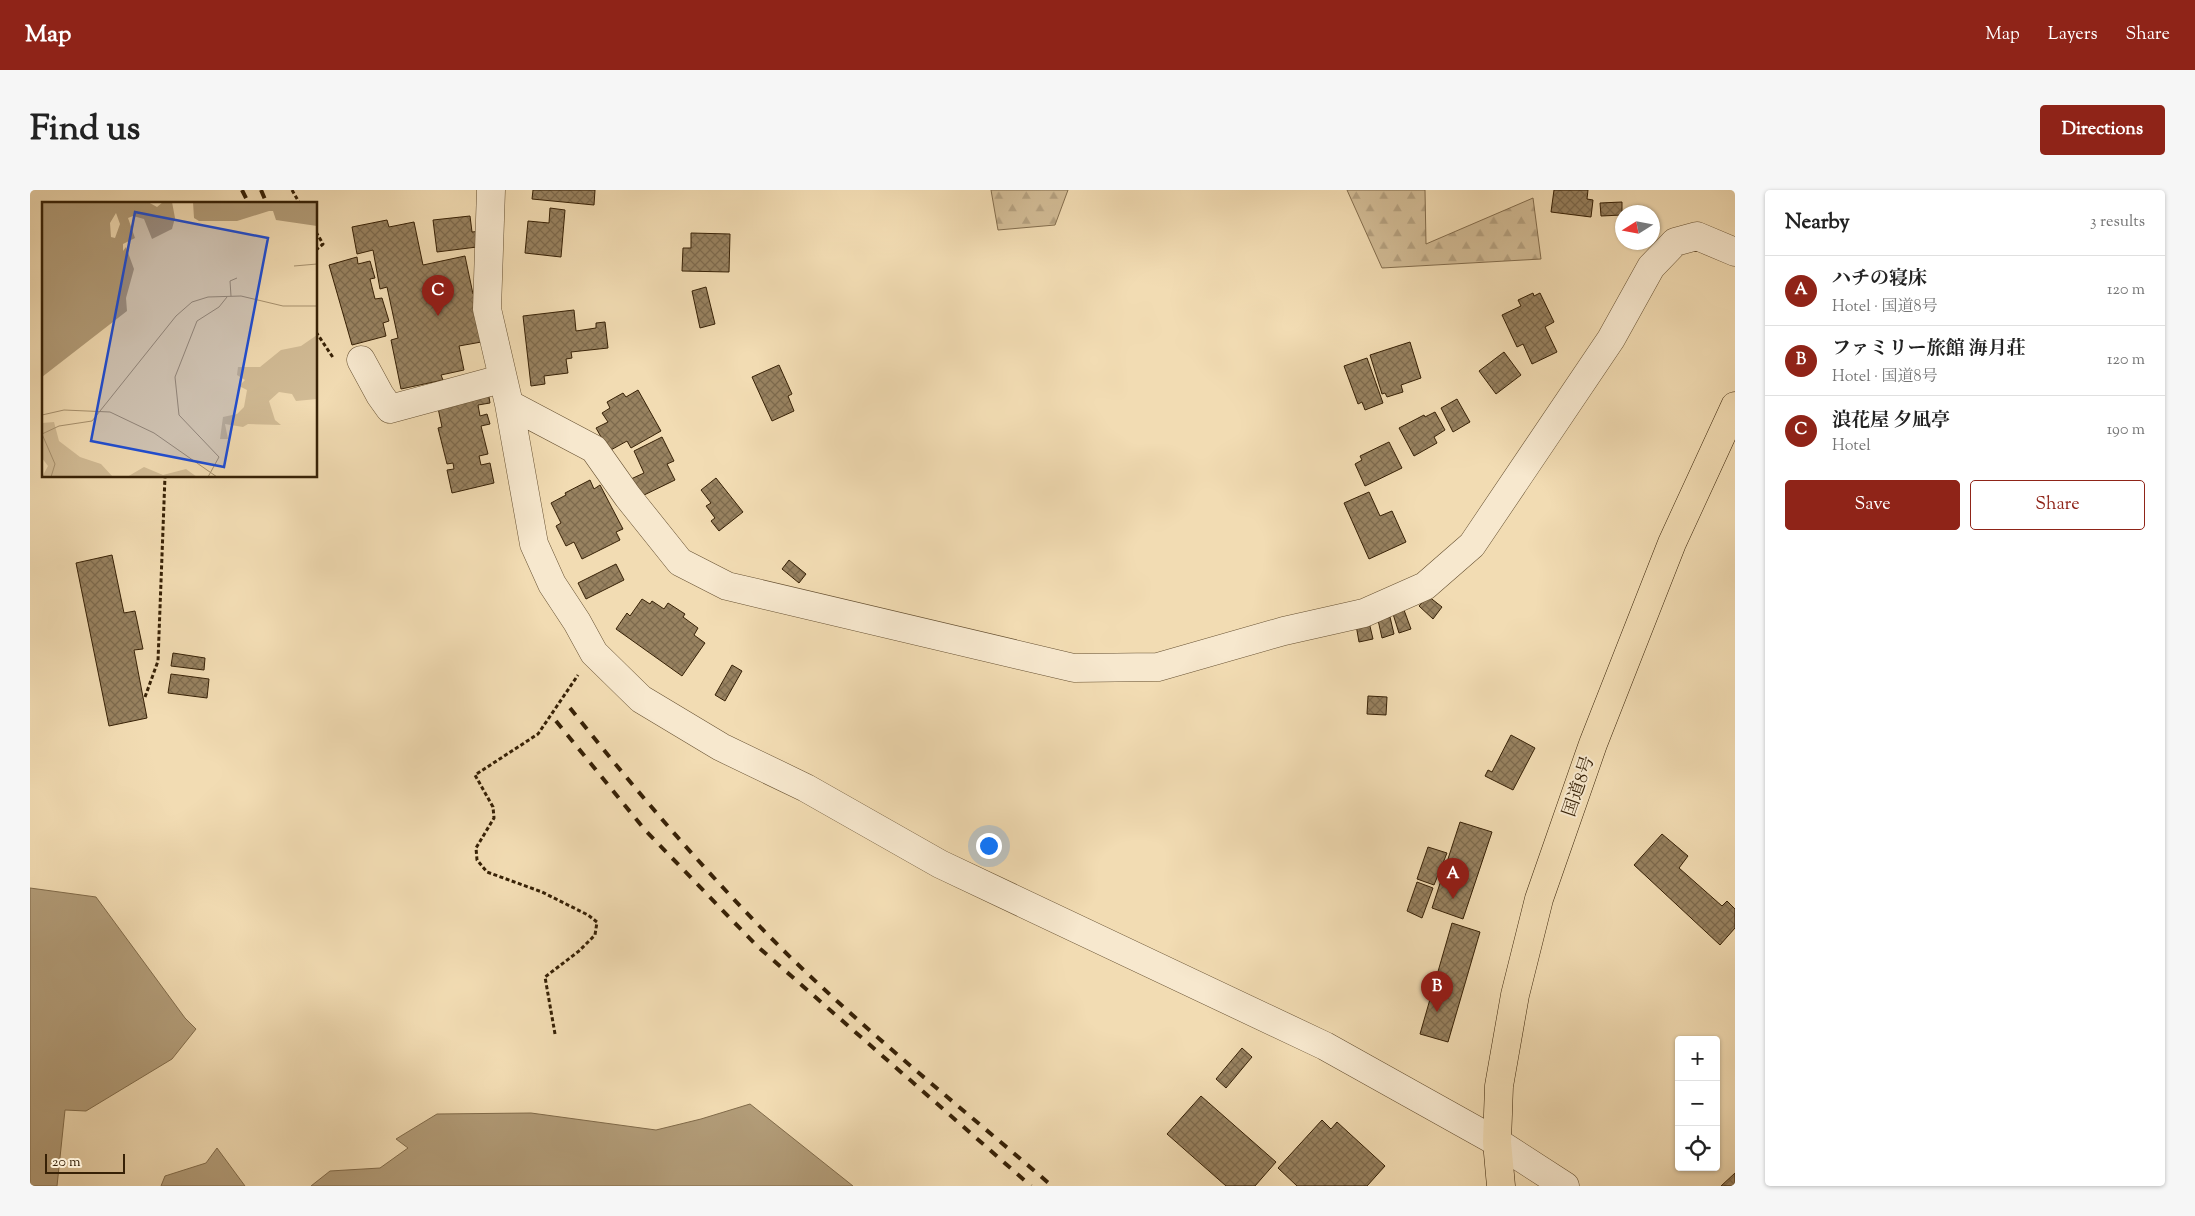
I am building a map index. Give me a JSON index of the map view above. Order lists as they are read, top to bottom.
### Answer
{
  "streets": {
    "highway": ["国道8号"]
  },
  "scale_bar": "20 m",
  "north": "left",
  "page": {
    "header": "Map",
    "nav": ["Map", "Layers", "Share"],
    "title": "Find us",
    "buttons": [
      "Directions",
      ["Save", "Share"]
    ],
    "heading": ["Nearby", "3 results"],
    "list": [
      {
        "mark": "A",
        "name": "ハチの寝床",
        "note": "Hotel · 国道8号",
        "value": "120 m"
      },
      {
        "mark": "B",
        "name": "ファミリー旅館 海月荘",
        "note": "Hotel · 国道8号",
        "value": "120 m"
      },
      {
        "mark": "C",
        "name": "浪花屋 夕凪亭",
        "note": "Hotel",
        "value": "190 m"
      }
    ],
    "pins": ["C", "A", "B"],
    "map_buttons": ["+", "−"],
    "scale": "20 m"
  }
}
